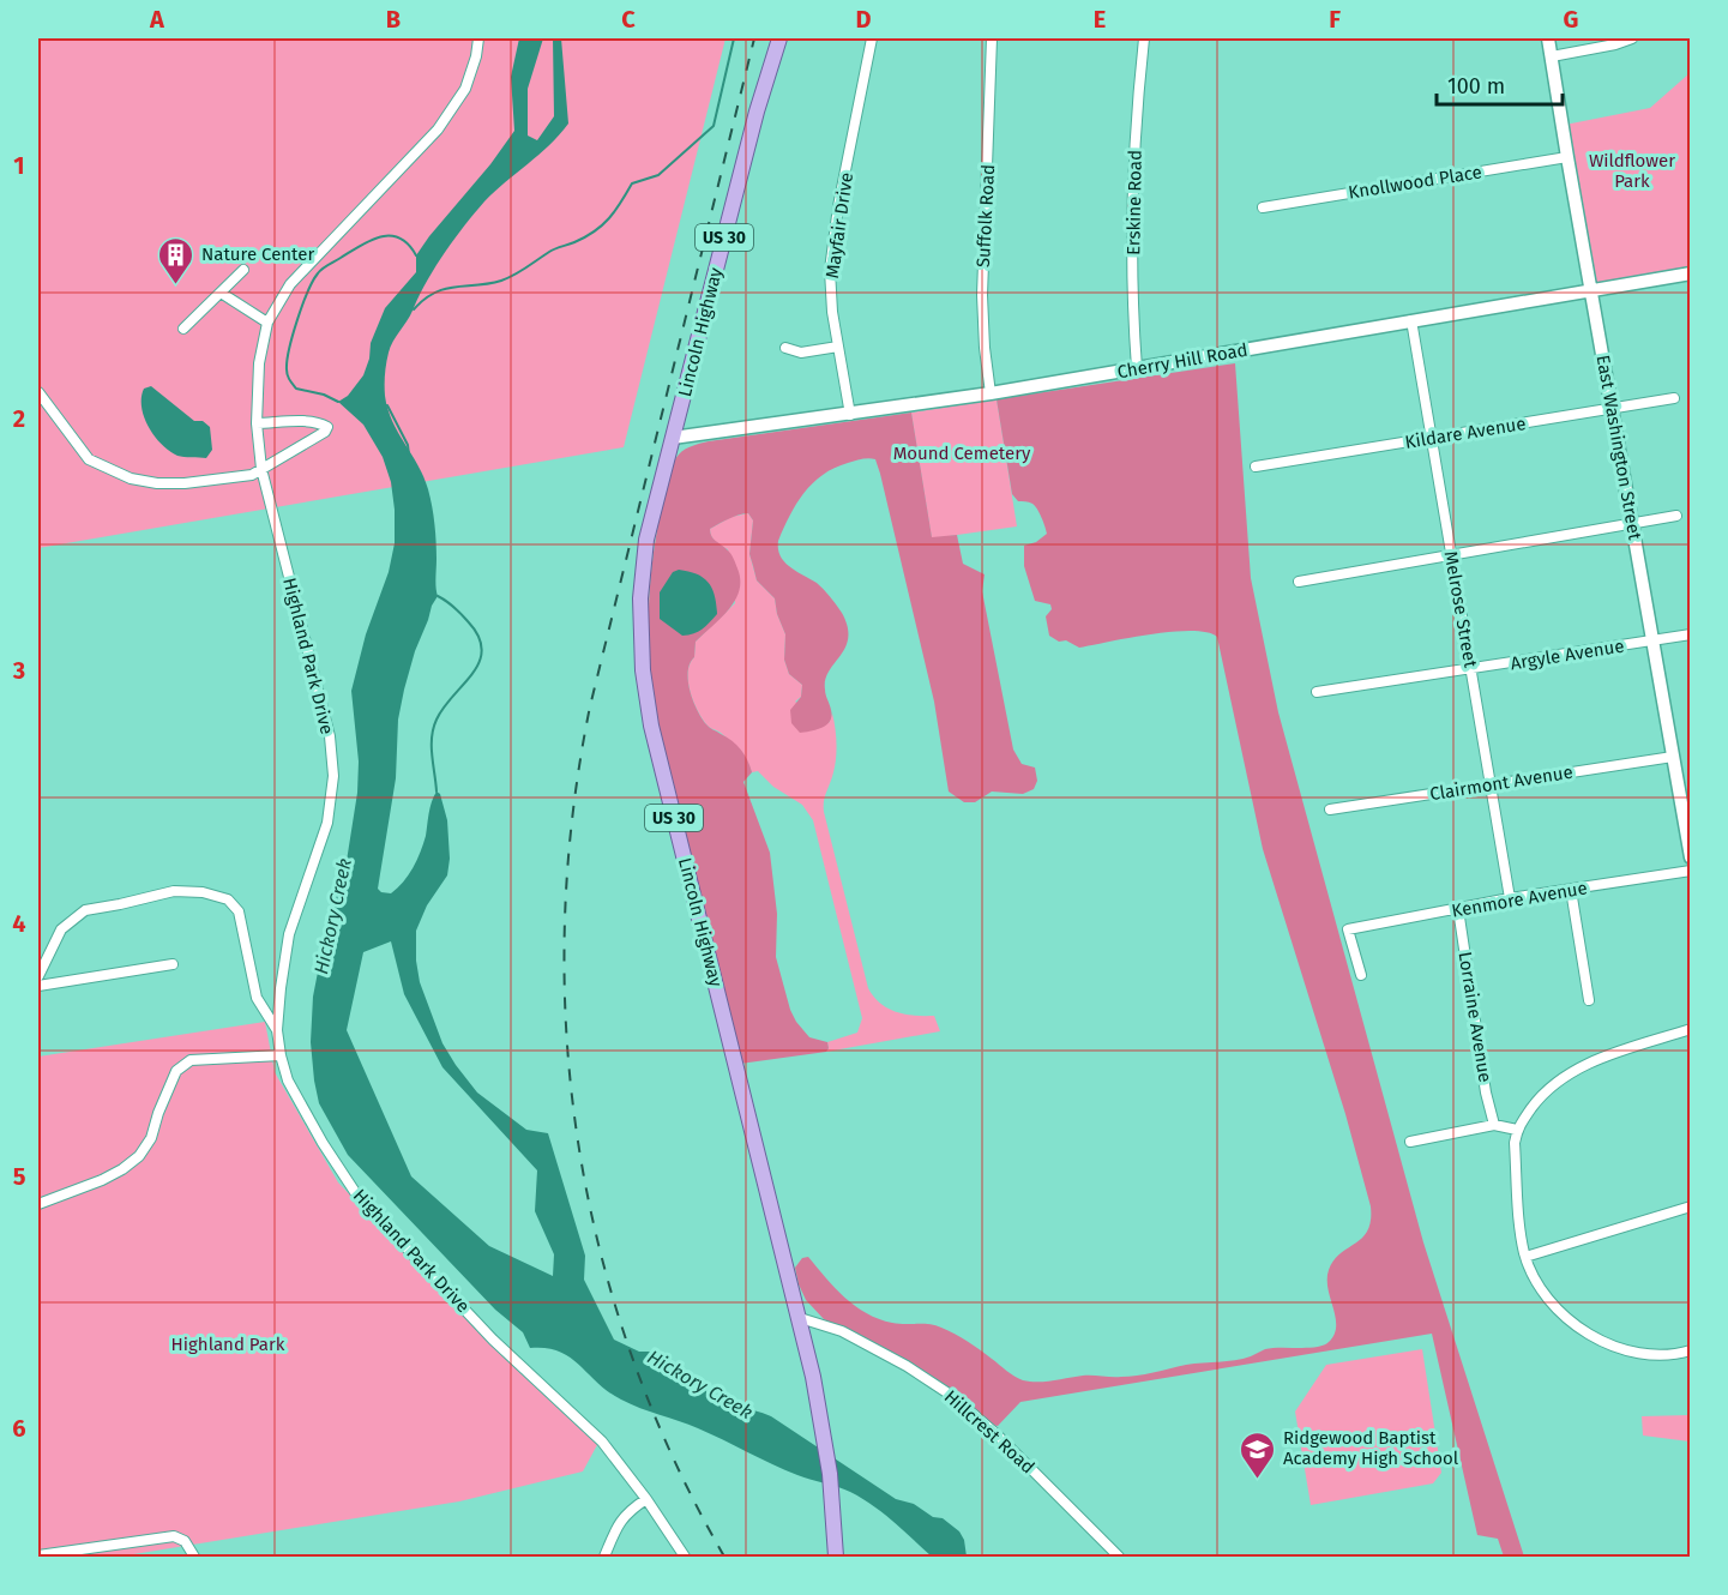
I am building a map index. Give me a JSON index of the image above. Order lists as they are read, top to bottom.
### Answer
{
  "streets": {
    "main road": ["US 30", "Lincoln Highway"],
    "street": [
      "Knollwood Place",
      "Erskine Road",
      "Suffolk Road",
      "Mayfair Drive",
      "Cherry Hill Road",
      "Kildare Avenue",
      "East Washington Street",
      "Melrose Street",
      "Argyle Avenue",
      "Highland Park Drive",
      "Clairmont Avenue",
      "Kenmore Avenue",
      "Lorraine Avenue",
      "Hillcrest Road"
    ]
  },
  "crossings": [
    ["Knollwood Place", "East Washington Street"],
    ["Erskine Road", "Cherry Hill Road"],
    ["Suffolk Road", "Cherry Hill Road"],
    ["Mayfair Drive", "Cherry Hill Road"],
    ["Lincoln Highway", "Cherry Hill Road"],
    ["Lincoln Highway", "Hillcrest Road"],
    ["Cherry Hill Road", "East Washington Street"],
    ["Cherry Hill Road", "Melrose Street"],
    ["Kildare Avenue", "East Washington Street"],
    ["Kildare Avenue", "Melrose Street"],
    ["East Washington Street", "Argyle Avenue"],
    ["East Washington Street", "Clairmont Avenue"],
    ["Melrose Street", "Argyle Avenue"],
    ["Melrose Street", "Clairmont Avenue"],
    ["Melrose Street", "Kenmore Avenue"],
    ["Kenmore Avenue", "Lorraine Avenue"]
  ],
  "water": ["Hickory Creek"],
  "parks": ["Wildflower Park", "Mound Cemetery", "Highland Park"],
  "places": {
    "building": ["Nature Center"],
    "school or university": ["Ridgewood Baptist Academy High School"]
  },
  "scale_bar": "100 m",
  "grid": {
    "columns": [
      "A",
      "B",
      "C",
      "D",
      "E",
      "F",
      "G"
    ],
    "rows": [
      "1",
      "2",
      "3",
      "4",
      "5",
      "6"
    ]
  }
}
